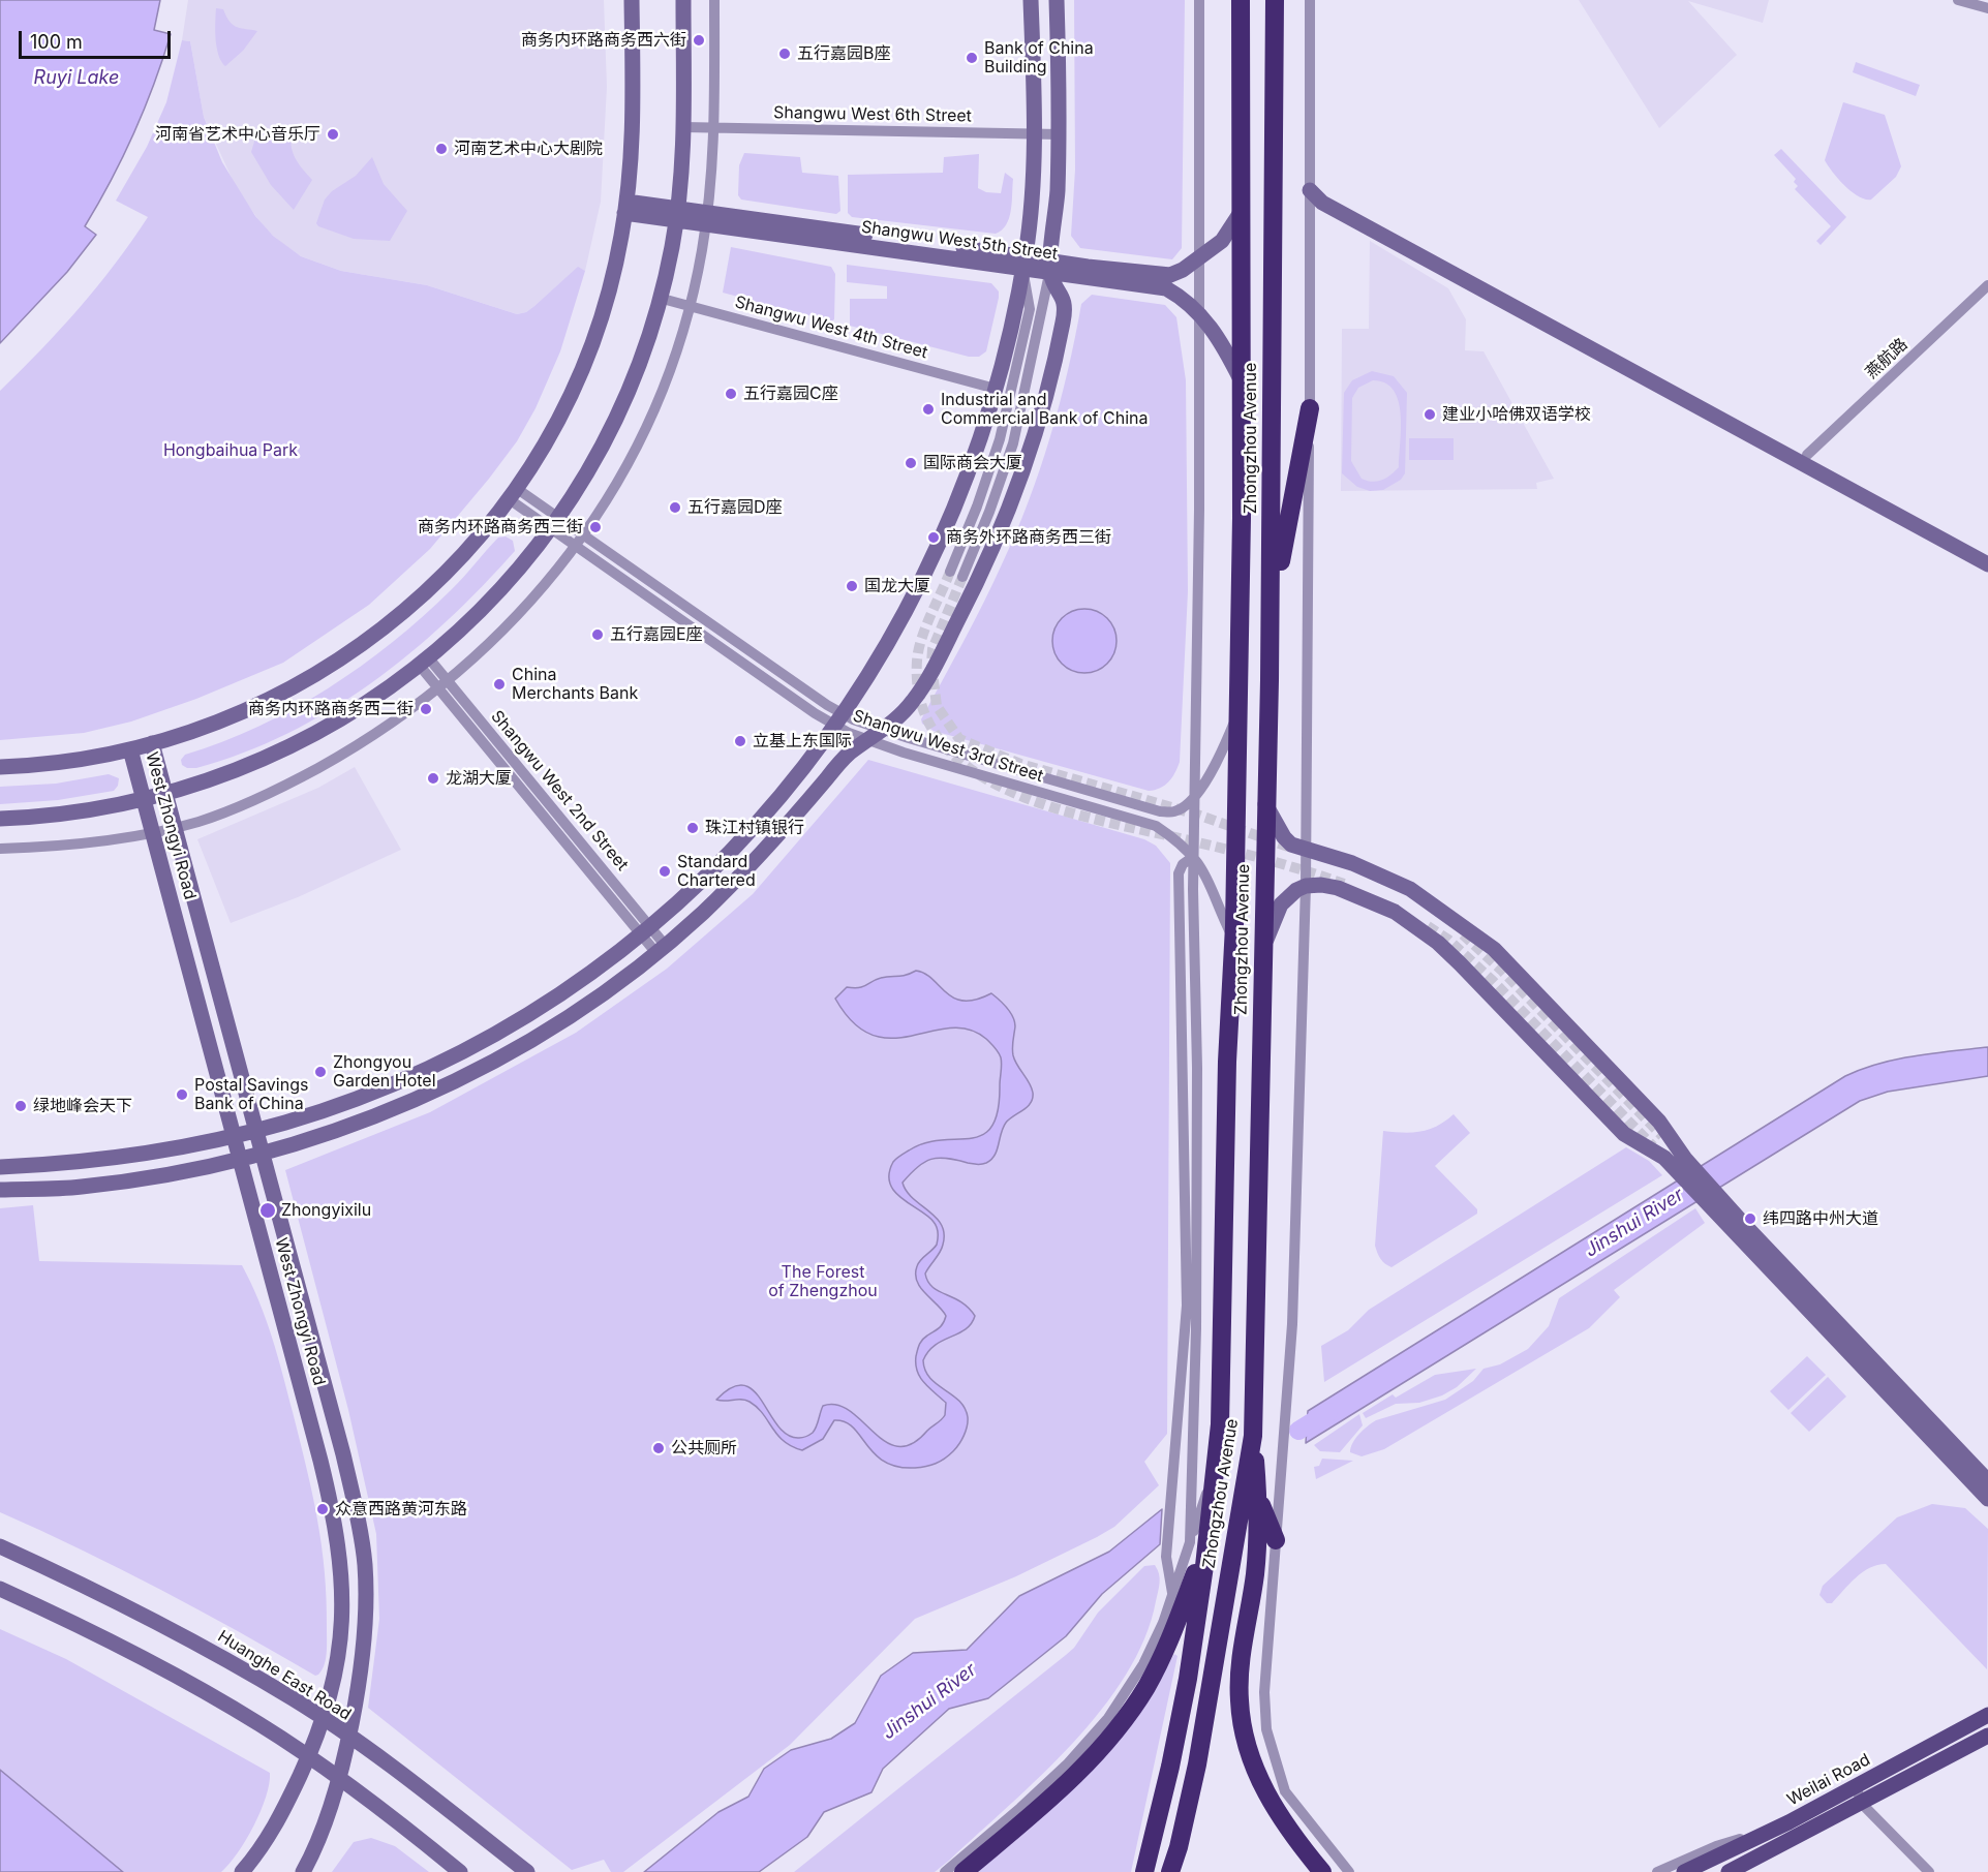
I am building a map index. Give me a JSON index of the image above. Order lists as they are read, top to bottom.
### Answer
{
  "streets": {
    "highway": ["Zhongzhou Avenue"],
    "main road": ["Weilai Road"],
    "street": [
      "Shangwu West 6th Street",
      "Shangwu West 5th Street",
      "Shangwu West 4th Street",
      "燕航路",
      "Shangwu West 3rd Street",
      "Shangwu West 2nd Street",
      "West Zhongyi Road",
      "Huanghe East Road"
    ]
  },
  "crossings": [
    ["Shangwu West 5th Street", "Zhongzhou Avenue"],
    ["Zhongzhou Avenue", "Shangwu West 3rd Street"],
    ["West Zhongyi Road", "Huanghe East Road"]
  ],
  "water": ["Ruyi Lake", "Jinshui River"],
  "parks": ["Hongbaihua Park", "The Forest of Zhengzhou"],
  "places": [
    "商务内环路商务西六街",
    "五行嘉园B座",
    "Bank of China Building",
    "河南省艺术中心音乐厅",
    "河南艺术中心大剧院",
    "五行嘉园C座",
    "Industrial and Commercial Bank of China",
    "建业小哈佛双语学校",
    "国际商会大厦",
    "五行嘉园D座",
    "商务内环路商务西三街",
    "商务外环路商务西三街",
    "国龙大厦",
    "五行嘉园E座",
    "China Merchants Bank",
    "商务内环路商务西二街",
    "立基上东国际",
    "龙湖大厦",
    "珠江村镇银行",
    "Standard Chartered",
    "Zhongyou Garden Hotel",
    "Postal Savings Bank of China",
    "绿地峰会天下",
    "Zhongyixilu",
    "纬四路中州大道",
    "公共厕所",
    "众意西路黄河东路"
  ],
  "scale_bar": "100 m"
}
